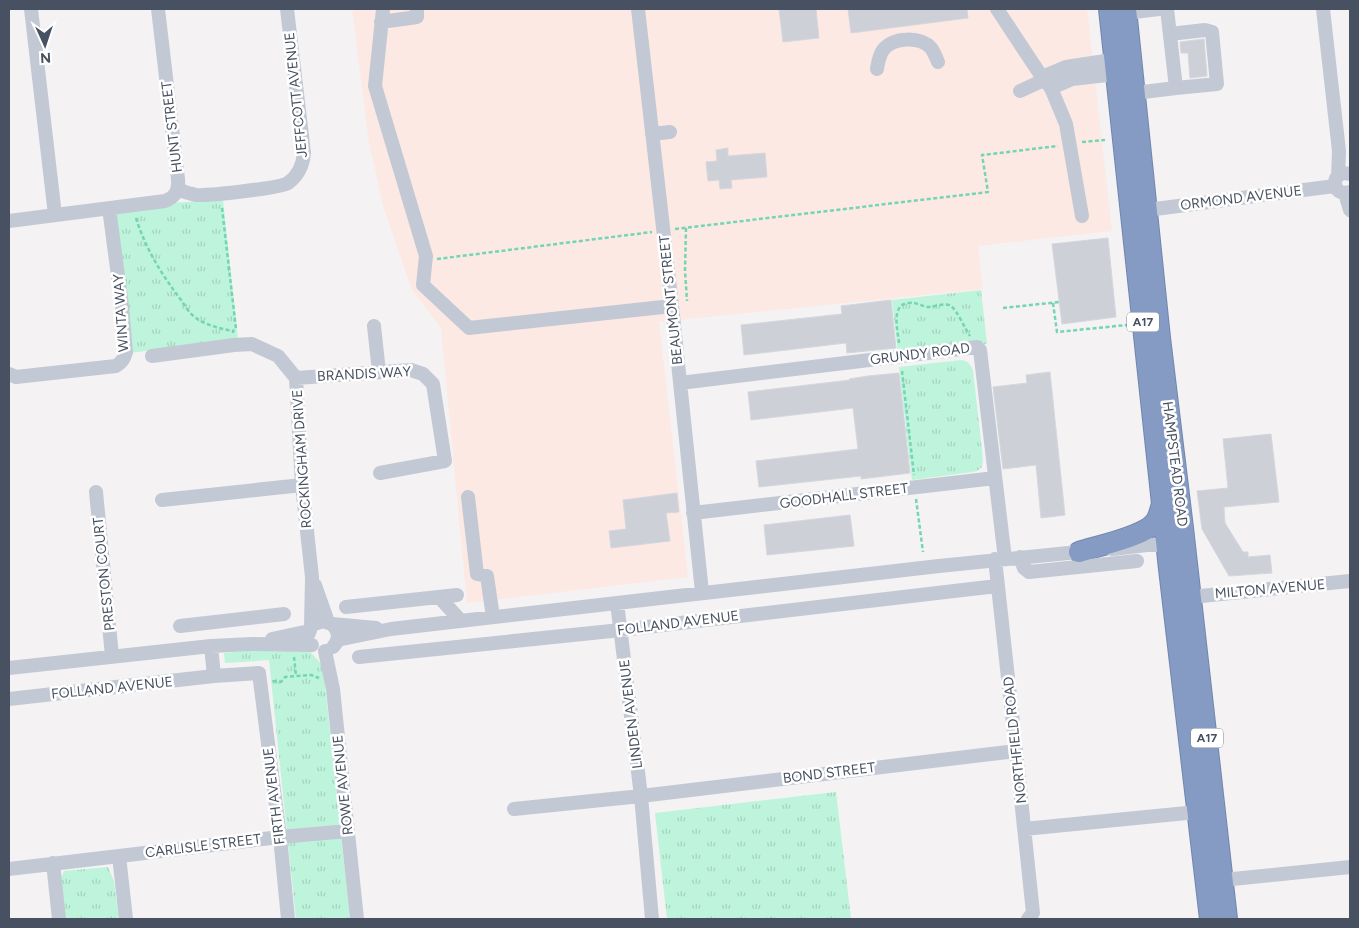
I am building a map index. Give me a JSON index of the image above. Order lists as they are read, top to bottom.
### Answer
{
  "streets": {
    "highway": ["A17", "HAMPSTEAD ROAD"],
    "street": [
      "JEFFCOTT AVENUE",
      "HUNT STREET",
      "ORMOND AVENUE",
      "BEAUMONT STREET",
      "WINTA WAY",
      "GRUNDY ROAD",
      "BRANDIS WAY",
      "ROCKINGHAM DRIVE",
      "GOODHALL STREET",
      "PRESTON COURT",
      "MILTON AVENUE",
      "FOLLAND AVENUE",
      "LINDEN AVENUE",
      "NORTHFIELD ROAD",
      "BOND STREET",
      "ROWE AVENUE",
      "FIRTH AVENUE",
      "CARLISLE STREET"
    ]
  },
  "crossings": [
    ["JEFFCOTT AVENUE", "HUNT STREET"],
    ["HUNT STREET", "WINTA WAY"],
    ["ORMOND AVENUE", "HAMPSTEAD ROAD"],
    ["BEAUMONT STREET", "GRUNDY ROAD"],
    ["BEAUMONT STREET", "GOODHALL STREET"],
    ["BEAUMONT STREET", "FOLLAND AVENUE"],
    ["GRUNDY ROAD", "GOODHALL STREET"],
    ["GRUNDY ROAD", "FOLLAND AVENUE"],
    ["GRUNDY ROAD", "NORTHFIELD ROAD"],
    ["BRANDIS WAY", "ROCKINGHAM DRIVE"],
    ["ROCKINGHAM DRIVE", "FOLLAND AVENUE"],
    ["ROCKINGHAM DRIVE", "ROWE AVENUE"],
    ["HAMPSTEAD ROAD", "MILTON AVENUE"],
    ["HAMPSTEAD ROAD", "FOLLAND AVENUE"],
    ["FOLLAND AVENUE", "LINDEN AVENUE"],
    ["FOLLAND AVENUE", "NORTHFIELD ROAD"],
    ["FOLLAND AVENUE", "ROWE AVENUE"],
    ["FOLLAND AVENUE", "FIRTH AVENUE"],
    ["LINDEN AVENUE", "BOND STREET"],
    ["NORTHFIELD ROAD", "BOND STREET"],
    ["ROWE AVENUE", "CARLISLE STREET"],
    ["FIRTH AVENUE", "CARLISLE STREET"]
  ],
  "north": "bottom"
}
